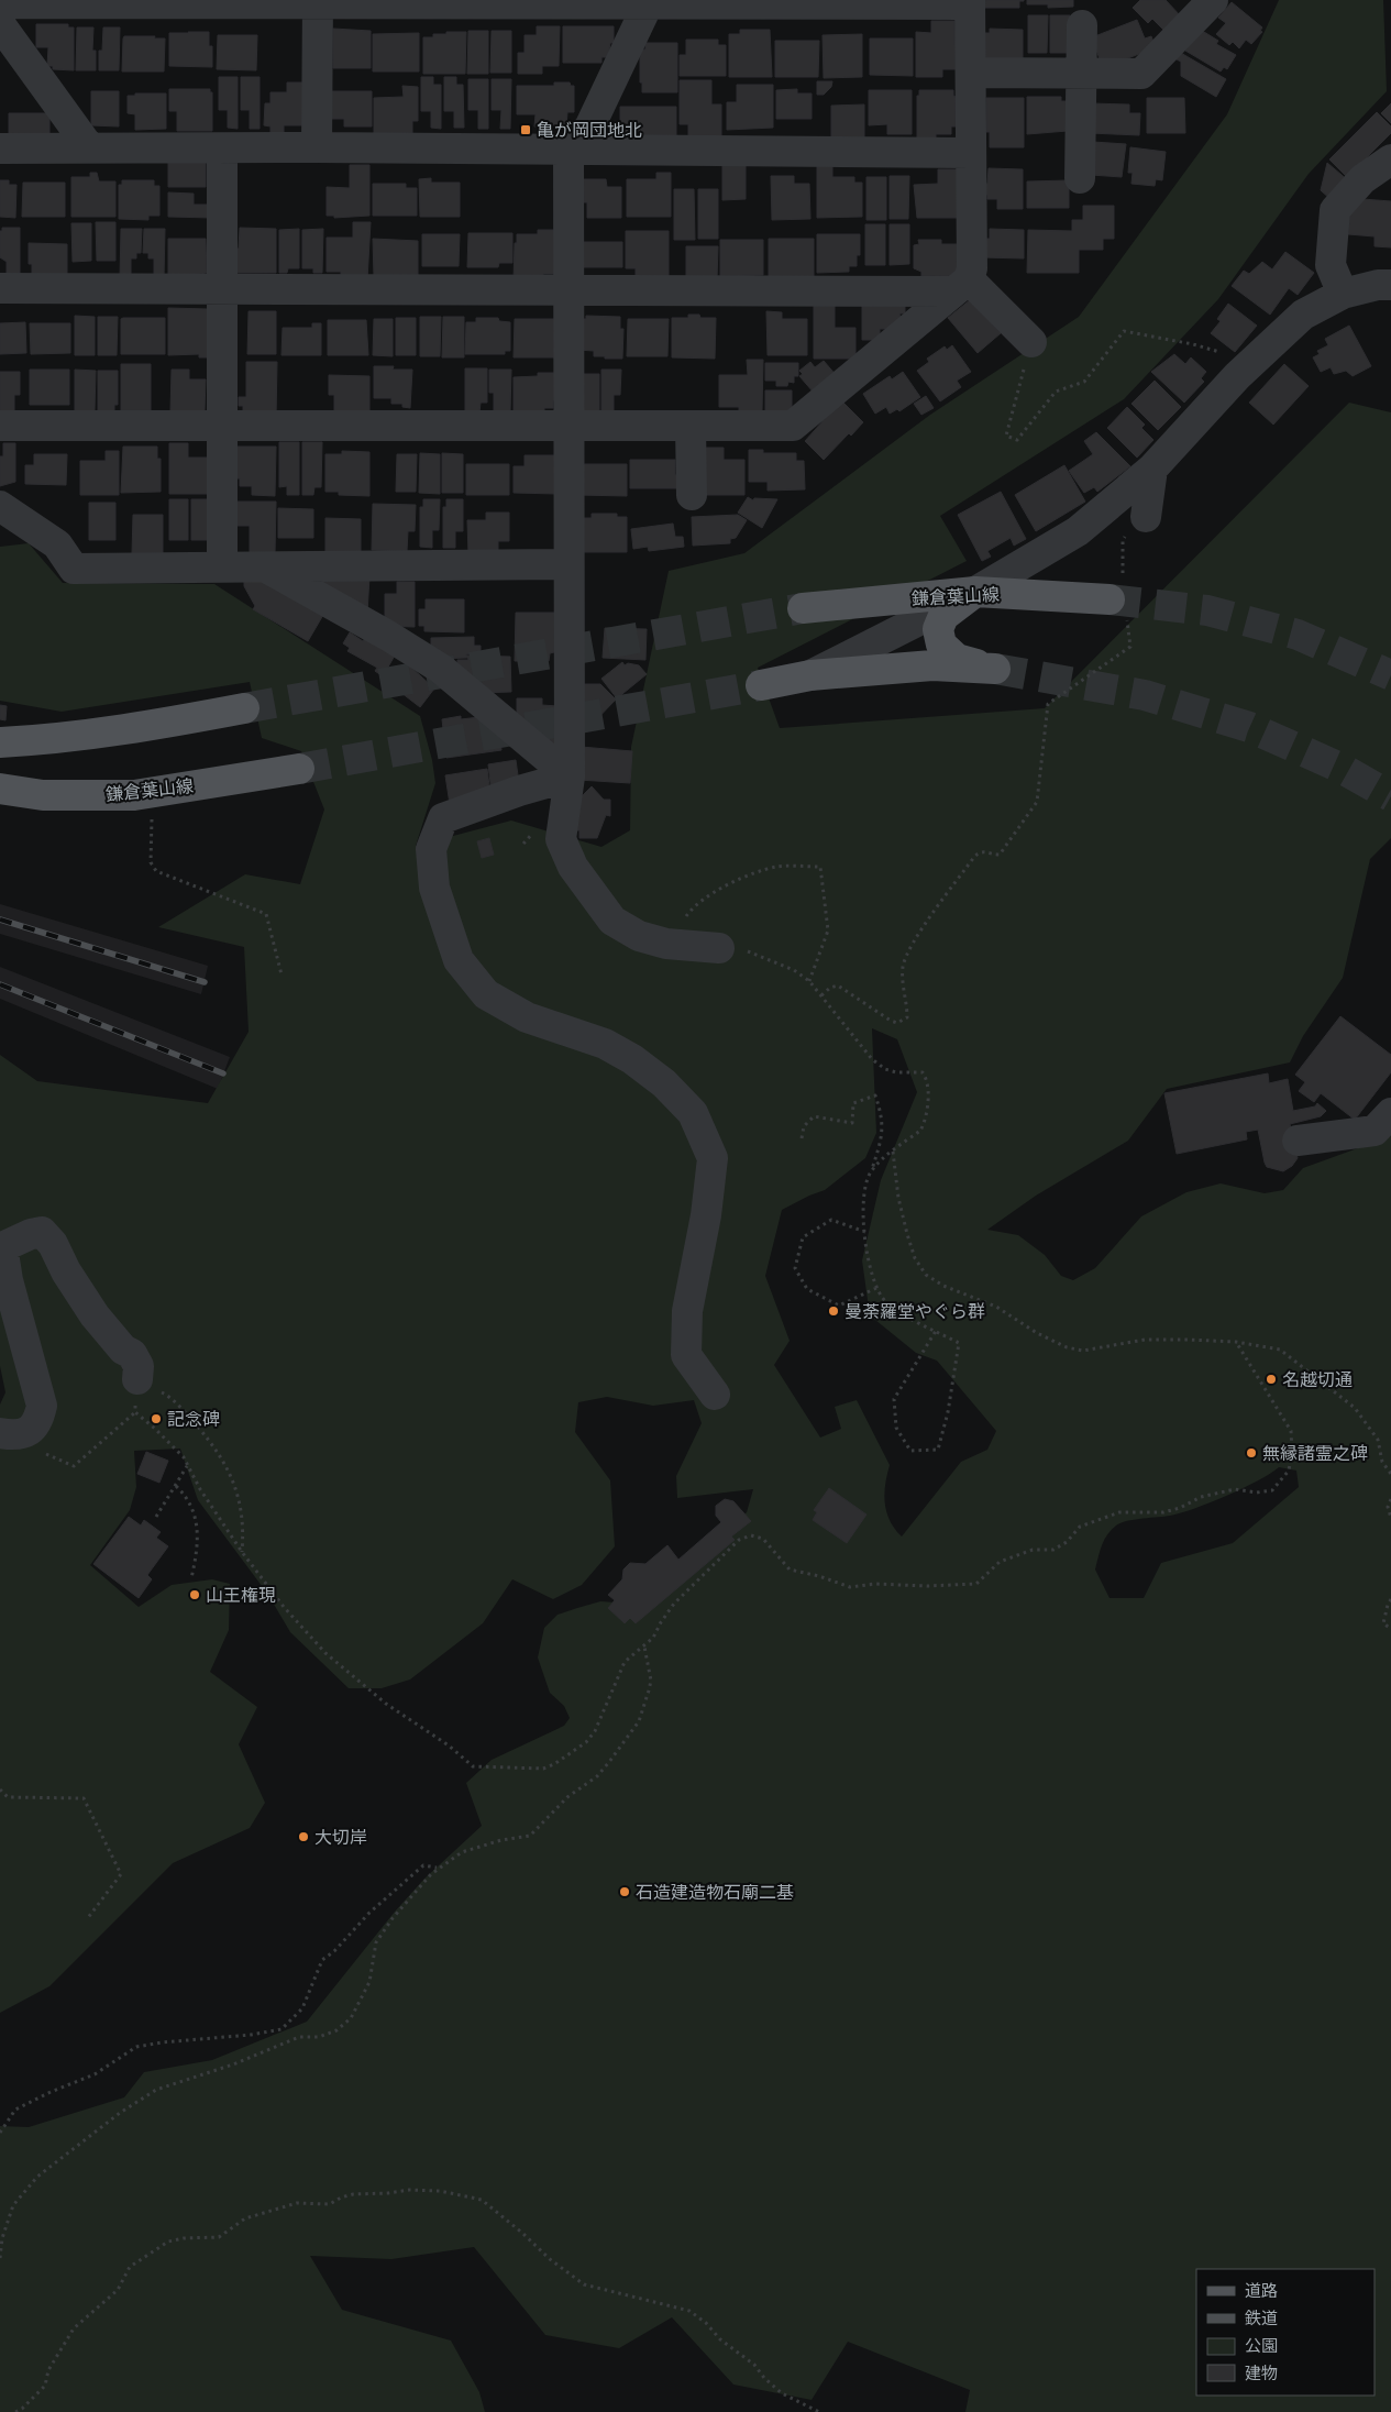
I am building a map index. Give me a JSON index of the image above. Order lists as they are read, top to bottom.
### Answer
{
  "streets": {
    "main road": ["鎌倉葉山線"]
  },
  "places": {
    "transit": ["亀が岡団地北"],
    "other": [
      "曼荼羅堂やぐら群",
      "名越切通",
      "記念碑",
      "無縁諸霊之碑",
      "山王権現",
      "大切岸",
      "石造建造物石廟二基"
    ]
  },
  "legend": [
    "道路",
    "鉄道",
    "公園",
    "建物"
  ]
}
